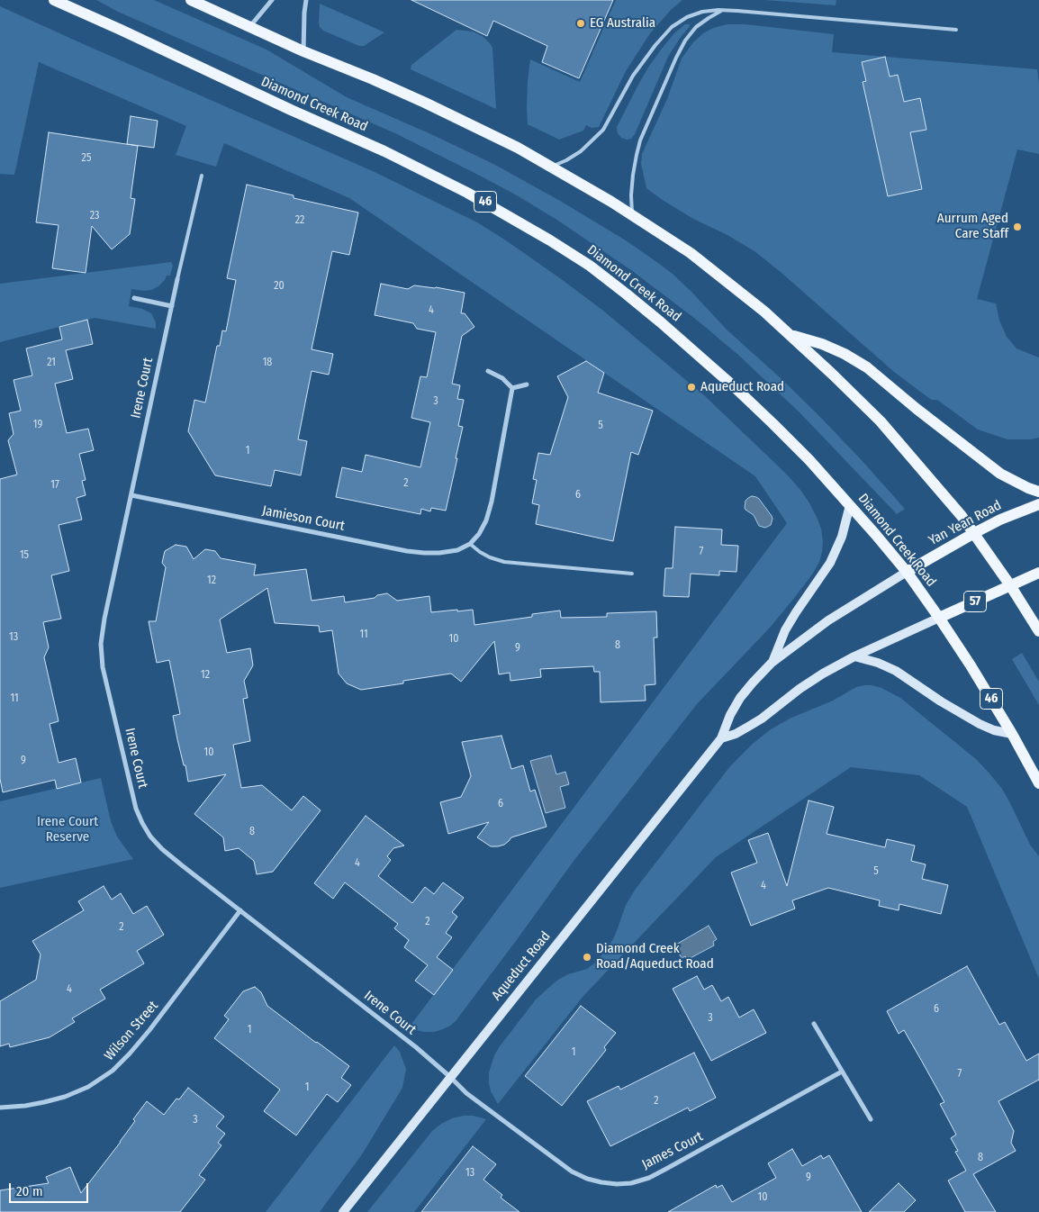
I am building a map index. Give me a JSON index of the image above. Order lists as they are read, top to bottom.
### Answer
{
  "streets": {
    "main road": [
      "Diamond Creek Road",
      "46",
      "Yan Yean Road",
      "57",
      "Aqueduct Road"
    ],
    "street": [
      "Irene Court",
      "Jamieson Court",
      "Wilson Street",
      "James Court"
    ]
  },
  "crossings": [
    ["Diamond Creek Road", "Yan Yean Road"],
    ["Diamond Creek Road", "57"],
    ["Diamond Creek Road", "Aqueduct Road"],
    ["Irene Court", "Jamieson Court"],
    ["Irene Court", "Aqueduct Road"],
    ["Irene Court", "Wilson Street"],
    ["Irene Court", "James Court"],
    ["Yan Yean Road", "Aqueduct Road"],
    ["57", "Aqueduct Road"],
    ["Aqueduct Road", "James Court"]
  ],
  "parks": ["Irene Court Reserve"],
  "places": [
    "EG Australia",
    "Aurrum Aged Care Staff",
    "Aqueduct Road",
    "Diamond Creek Road/Aqueduct Road"
  ],
  "house_numbers": [
    "25",
    "23",
    "22",
    "20",
    "4",
    "21",
    "18",
    "3",
    "19",
    "5",
    "1",
    "2",
    "17",
    "6",
    "7",
    "15",
    "12",
    "11",
    "13",
    "10",
    "8",
    "9",
    "12",
    "11",
    "10",
    "9",
    "6",
    "8",
    "4",
    "5",
    "4",
    "2",
    "2",
    "4",
    "6",
    "3",
    "1",
    "1",
    "7",
    "1",
    "2",
    "3",
    "8",
    "13",
    "9",
    "10"
  ],
  "scale_bar": "20 m"
}
